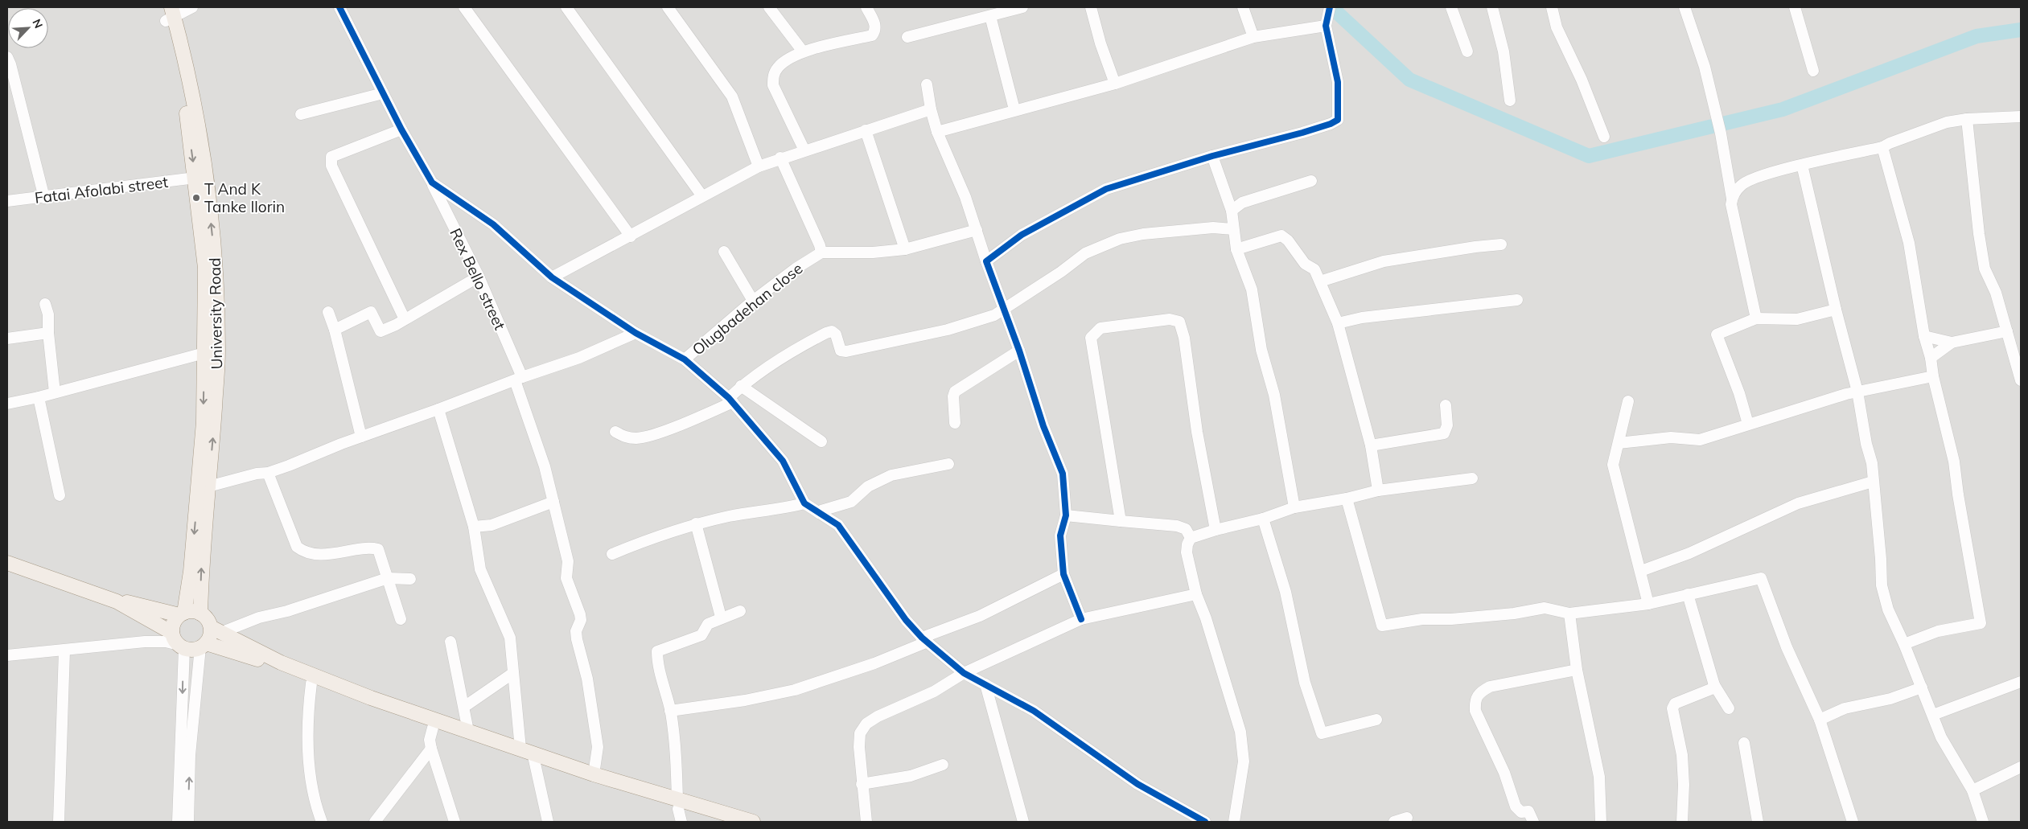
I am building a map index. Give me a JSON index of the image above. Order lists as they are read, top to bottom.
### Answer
{
  "streets": {
    "main road": ["University Road"],
    "street": ["Fatai Afolabi street", "Rex Bello street", "Olugbadehan close"]
  },
  "crossings": [
    ["Fatai Afolabi street", "University Road"]
  ],
  "places": ["T And K Tanke Ilorin"],
  "north": "top right"
}
